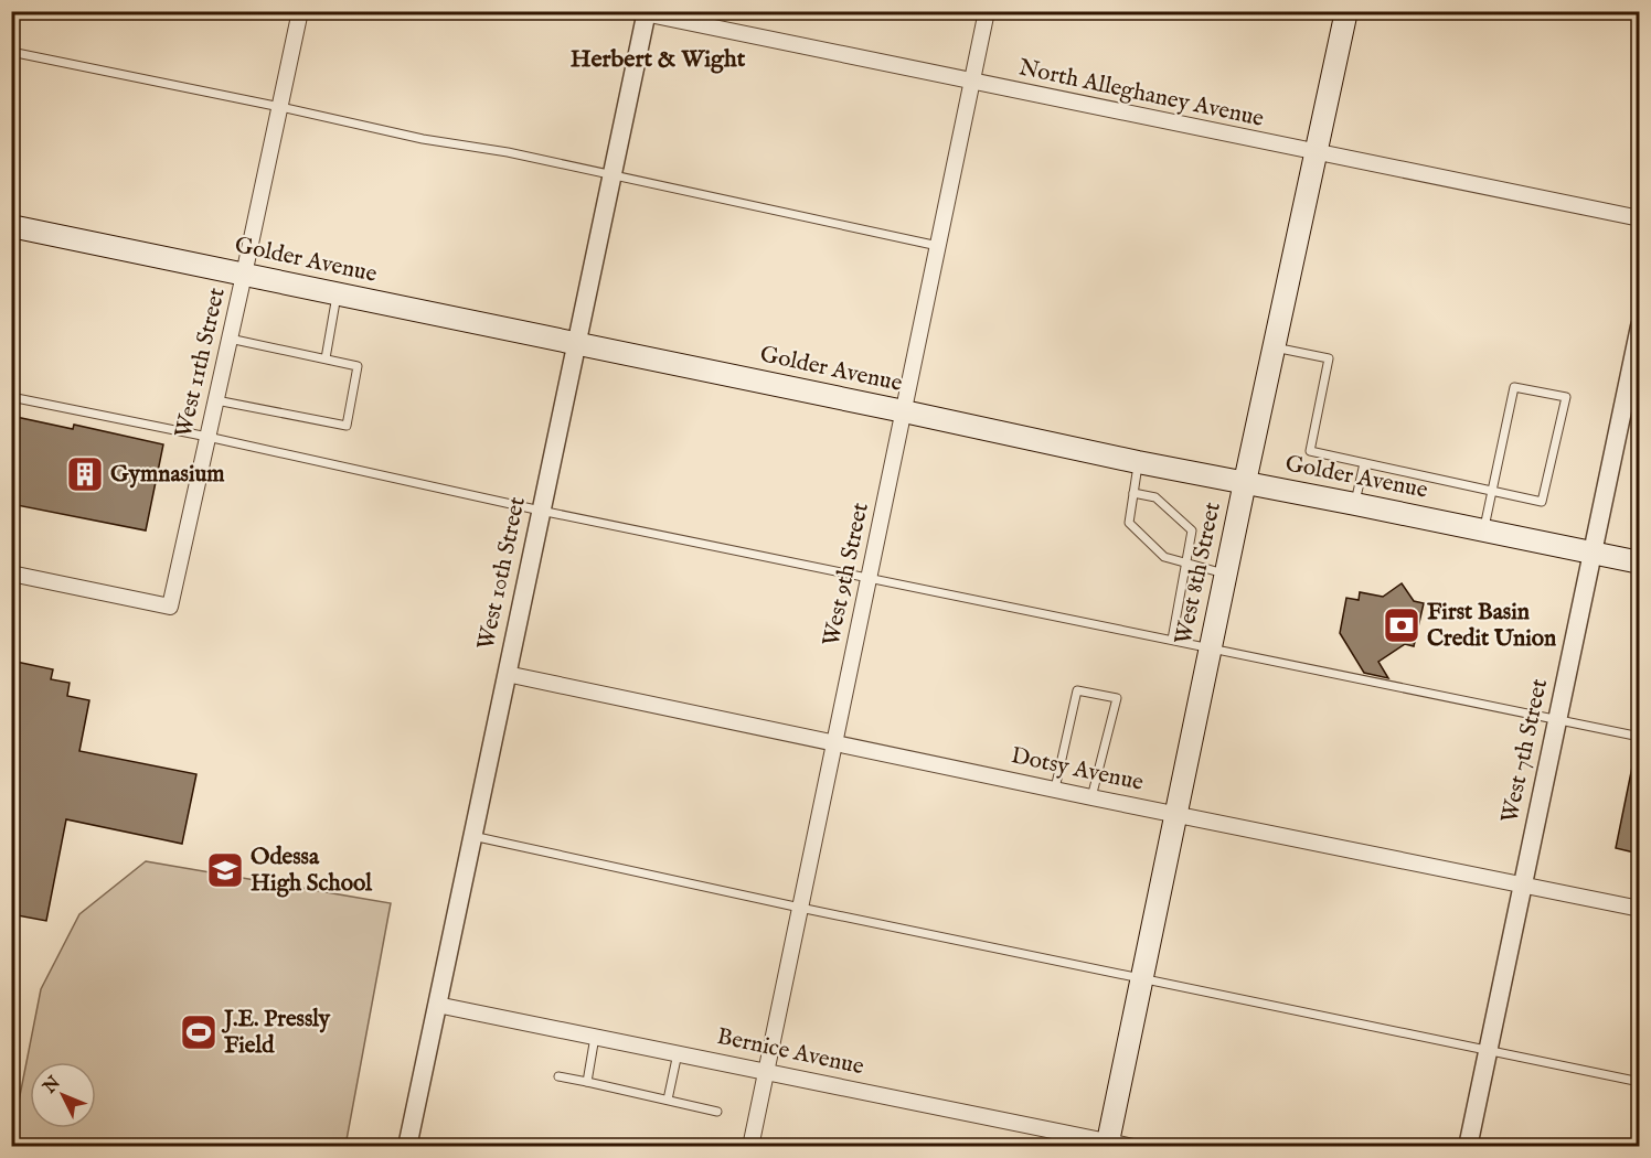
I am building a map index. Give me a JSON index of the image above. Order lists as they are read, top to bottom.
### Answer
{
  "streets": {
    "main road": ["Golder Avenue", "West 8th Street"],
    "street": [
      "North Alleghaney Avenue",
      "West 11th Street",
      "West 10th Street",
      "West 9th Street",
      "West 7th Street",
      "Dotsy Avenue",
      "Bernice Avenue"
    ]
  },
  "crossings": [
    ["North Alleghaney Avenue", "West 10th Street"],
    ["North Alleghaney Avenue", "West 8th Street"],
    ["North Alleghaney Avenue", "West 9th Street"],
    ["Golder Avenue", "West 11th Street"],
    ["Golder Avenue", "West 10th Street"],
    ["Golder Avenue", "West 8th Street"],
    ["Golder Avenue", "West 9th Street"],
    ["Golder Avenue", "West 7th Street"],
    ["West 10th Street", "Dotsy Avenue"],
    ["West 10th Street", "Bernice Avenue"],
    ["West 8th Street", "Dotsy Avenue"],
    ["West 8th Street", "Bernice Avenue"],
    ["West 9th Street", "Dotsy Avenue"],
    ["West 9th Street", "Bernice Avenue"],
    ["West 7th Street", "Dotsy Avenue"]
  ],
  "districts": ["Herbert & Wight"],
  "places": {
    "building": ["Gymnasium"],
    "bank": ["First Basin Credit Union"],
    "school or university": ["Odessa High School"],
    "sports": ["J.E. Pressly Field"]
  },
  "north": "top left"
}
